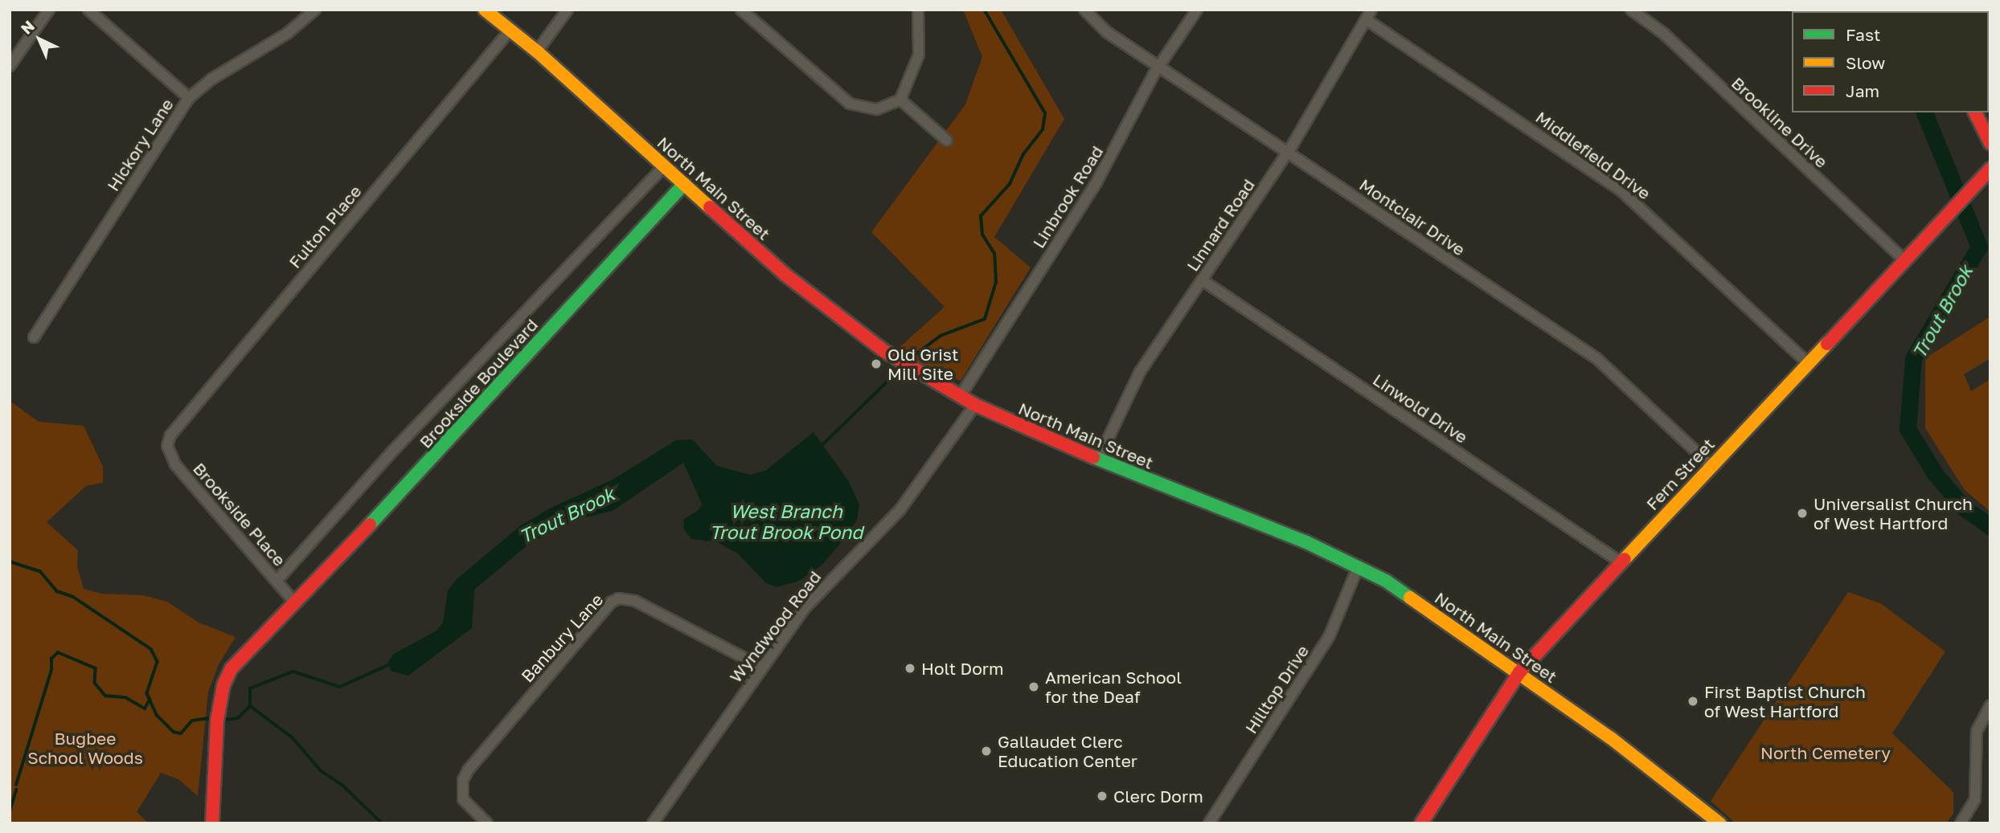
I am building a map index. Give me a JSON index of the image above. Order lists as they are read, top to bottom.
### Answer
{
  "streets": {
    "street": [
      "Brookline Drive",
      "Hickory Lane",
      "Middlefield Drive",
      "North Main Street",
      "Linbrook Road",
      "Montclair Drive",
      "Linnard Road",
      "Fulton Place",
      "Brookside Boulevard",
      "Linwold Drive",
      "Fern Street",
      "Brookside Place",
      "Wyndwood Road",
      "Banbury Lane",
      "Hilltop Drive"
    ]
  },
  "crossings": [
    ["Brookline Drive", "Fern Street"],
    ["Middlefield Drive", "Linnard Road"],
    ["Middlefield Drive", "Fern Street"],
    ["North Main Street", "Linbrook Road"],
    ["North Main Street", "Linnard Road"],
    ["North Main Street", "Fulton Place"],
    ["North Main Street", "Brookside Boulevard"],
    ["North Main Street", "Fern Street"],
    ["North Main Street", "Wyndwood Road"],
    ["North Main Street", "Hilltop Drive"],
    ["Linbrook Road", "Montclair Drive"],
    ["Montclair Drive", "Linnard Road"],
    ["Montclair Drive", "Fern Street"],
    ["Linnard Road", "Linwold Drive"],
    ["Fulton Place", "Brookside Place"],
    ["Brookside Boulevard", "Brookside Place"],
    ["Linwold Drive", "Fern Street"],
    ["Wyndwood Road", "Banbury Lane"]
  ],
  "water": ["Trout Brook", "West Branch Trout Brook Pond"],
  "parks": ["Bugbee School Woods", "North Cemetery"],
  "places": [
    "Old Grist Mill Site",
    "Universalist Church of West Hartford",
    "Holt Dorm",
    "American School for the Deaf",
    "First Baptist Church of West Hartford",
    "Gallaudet Clerc Education Center",
    "Clerc Dorm"
  ],
  "legend": ["Fast", "Slow", "Jam"],
  "north": "top left"
}
